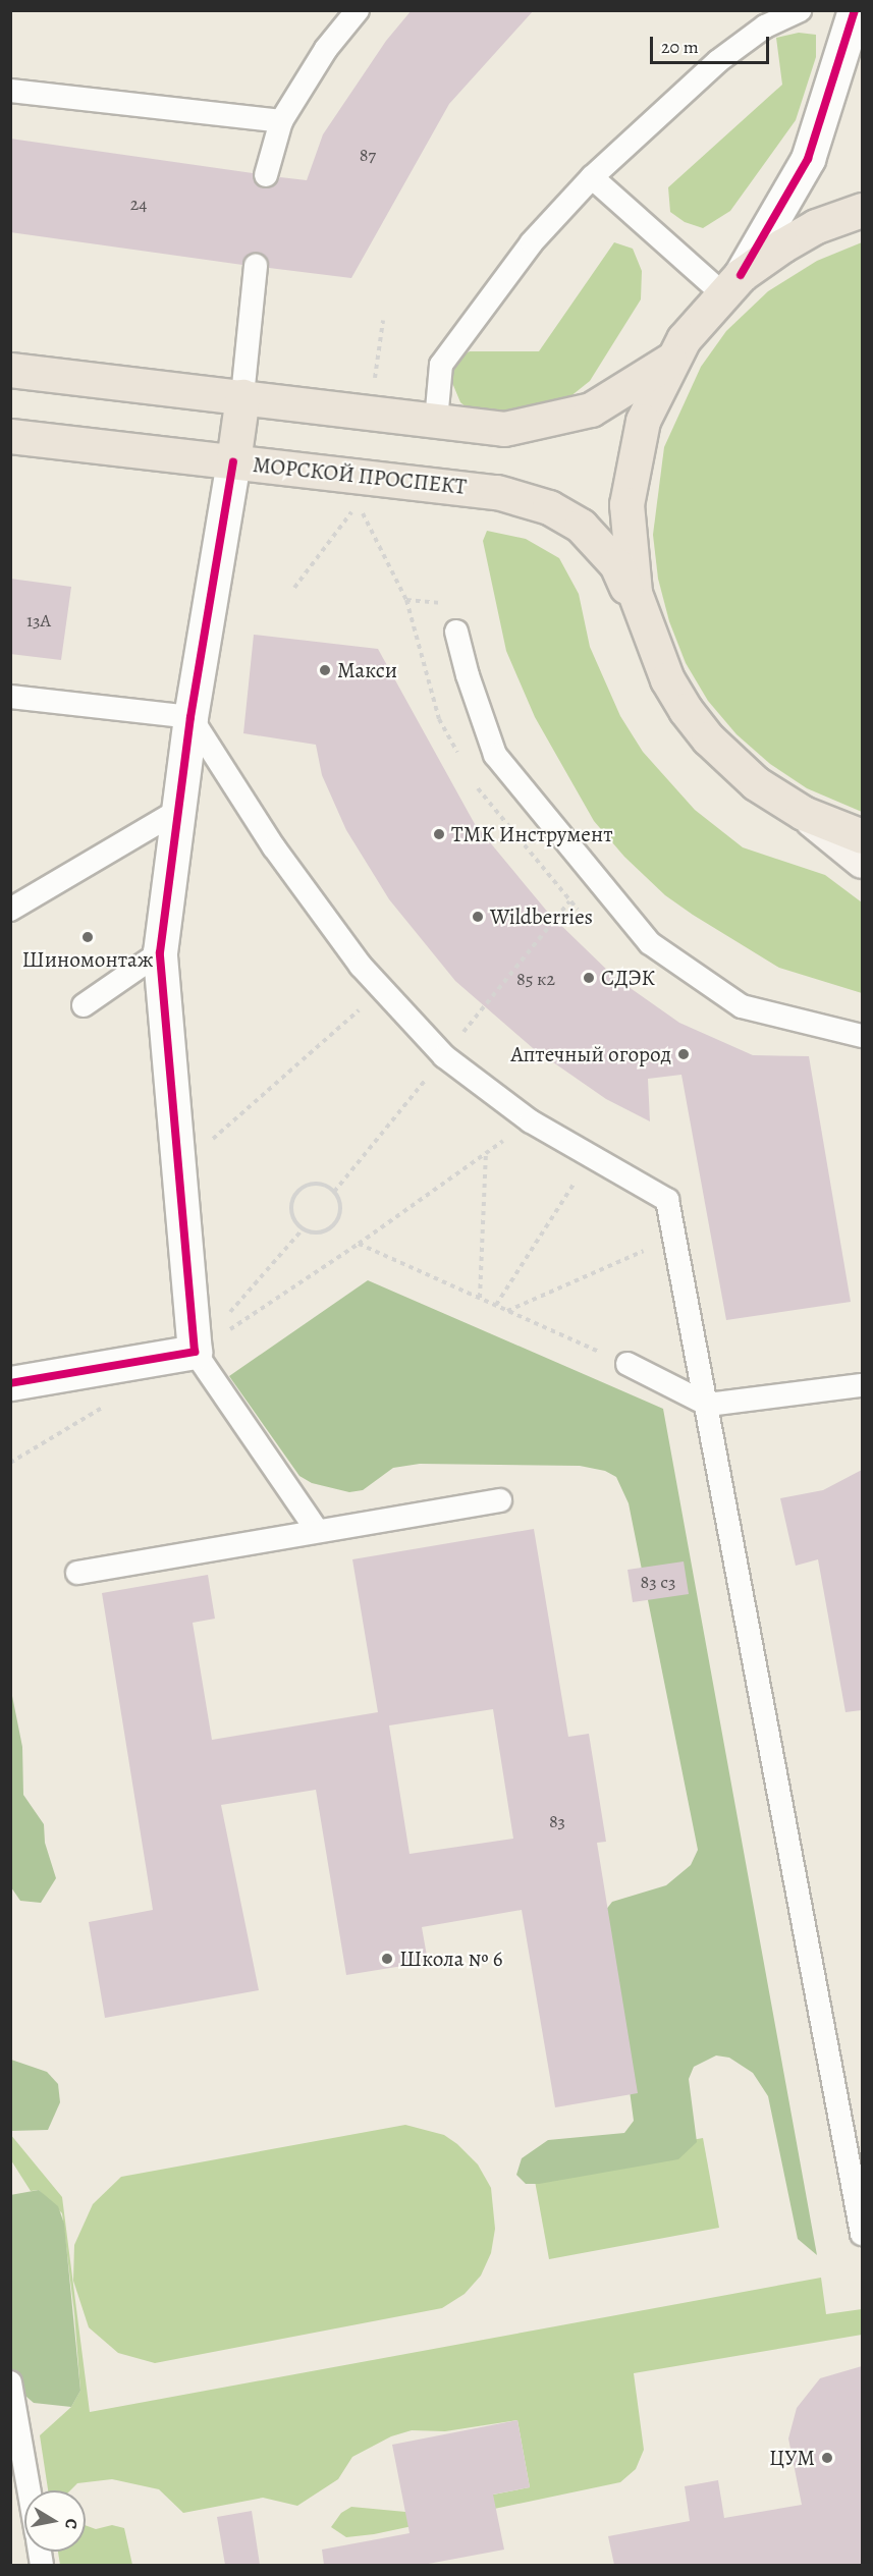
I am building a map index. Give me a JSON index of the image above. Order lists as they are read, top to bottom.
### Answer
{
  "streets": {
    "main road": ["МОРСКОЙ ПРОСПЕКТ"]
  },
  "places": [
    "Макси",
    "ТМК Инструмент",
    "Wildberries",
    "Шиномонтаж",
    "СДЭК",
    "Аптечный огород",
    "Школа № 6",
    "ЦУМ"
  ],
  "house_numbers": [
    "87",
    "24",
    "13А",
    "85 к2",
    "83 с3",
    "83"
  ],
  "scale_bar": "20 m",
  "north": "right"
}
